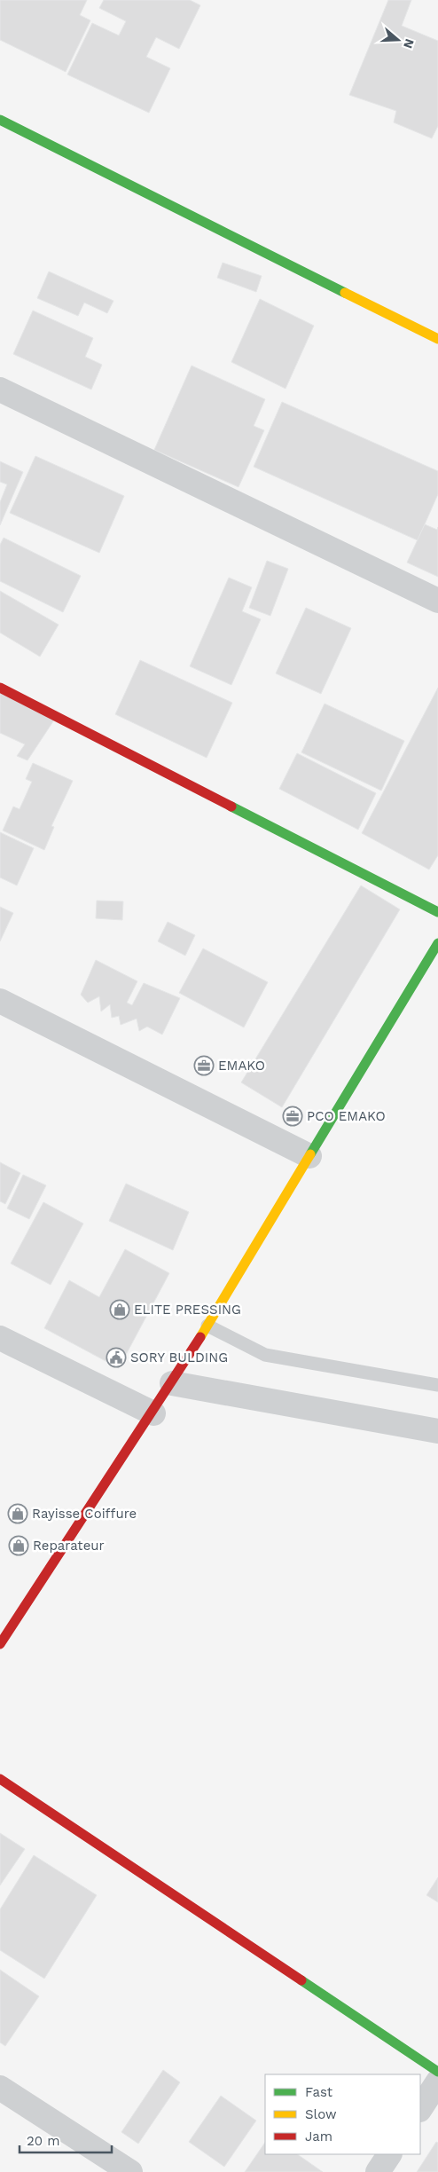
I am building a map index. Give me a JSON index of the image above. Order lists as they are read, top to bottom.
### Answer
{
  "places": {
    "office": ["EMAKO", "PCO EMAKO"],
    "shop": ["ELITE PRESSING", "Rayisse Coiffure", "Reparateur"],
    "public building": ["SORY BULDING"]
  },
  "legend": ["Fast", "Slow", "Jam"],
  "scale_bar": "20 m",
  "north": "right"
}
